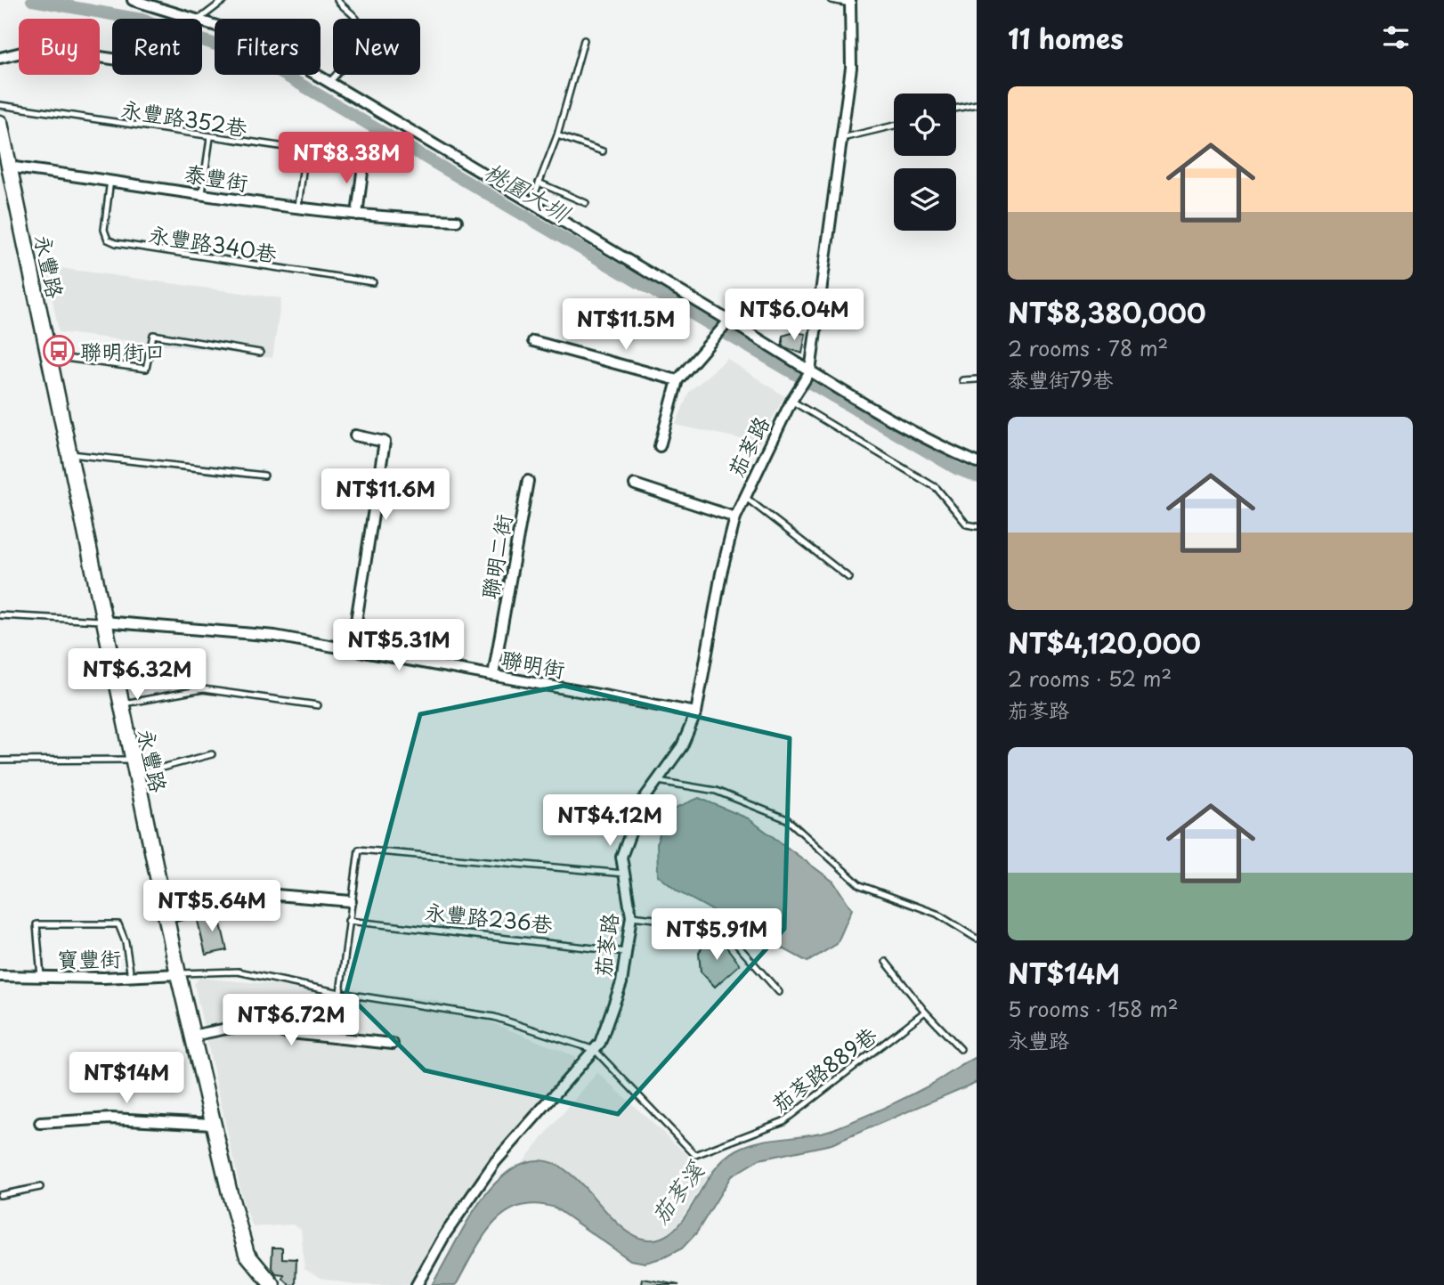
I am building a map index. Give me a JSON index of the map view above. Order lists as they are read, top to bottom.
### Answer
{
  "streets": {
    "street": [
      "泰豐街",
      "永豐路",
      "茄苳路",
      "聯明二街",
      "聯明街",
      "寶豐街"
    ],
    "lane": [
      "永豐路352巷",
      "永豐路340巷",
      "永豐路236巷",
      "茄苳路889巷"
    ]
  },
  "crossings": [
    ["泰豐街", "永豐路340巷"],
    ["泰豐街", "永豐路"],
    ["永豐路", "聯明街"],
    ["永豐路", "寶豐街"],
    ["茄苳路", "聯明街"],
    ["茄苳路", "永豐路236巷"],
    ["茄苳路", "茄苳路889巷"],
    ["聯明二街", "聯明街"]
  ],
  "water": ["桃園大圳", "茄苳溪"],
  "places": {
    "bus stop": ["聯明街口"]
  },
  "page": {
    "heading": "11 homes",
    "chip": [
      "Buy",
      "Rent",
      "Filters",
      "New"
    ],
    "list": [
      {
        "name": "NT$8,380,000",
        "note": "2 rooms · 78 m² · 泰豐街79巷"
      },
      {
        "name": "NT$4,120,000",
        "note": "2 rooms · 52 m² · 茄苳路"
      },
      {
        "name": "NT$14M",
        "note": "5 rooms · 158 m² · 永豐路"
      }
    ],
    "price": [
      "NT$8.38M",
      "NT$6.04M",
      "NT$11.5M",
      "NT$11.6M",
      "NT$5.31M",
      "NT$6.32M",
      "NT$4.12M",
      "NT$5.64M",
      "NT$5.91M",
      "NT$6.72M",
      "NT$14M"
    ]
  }
}
